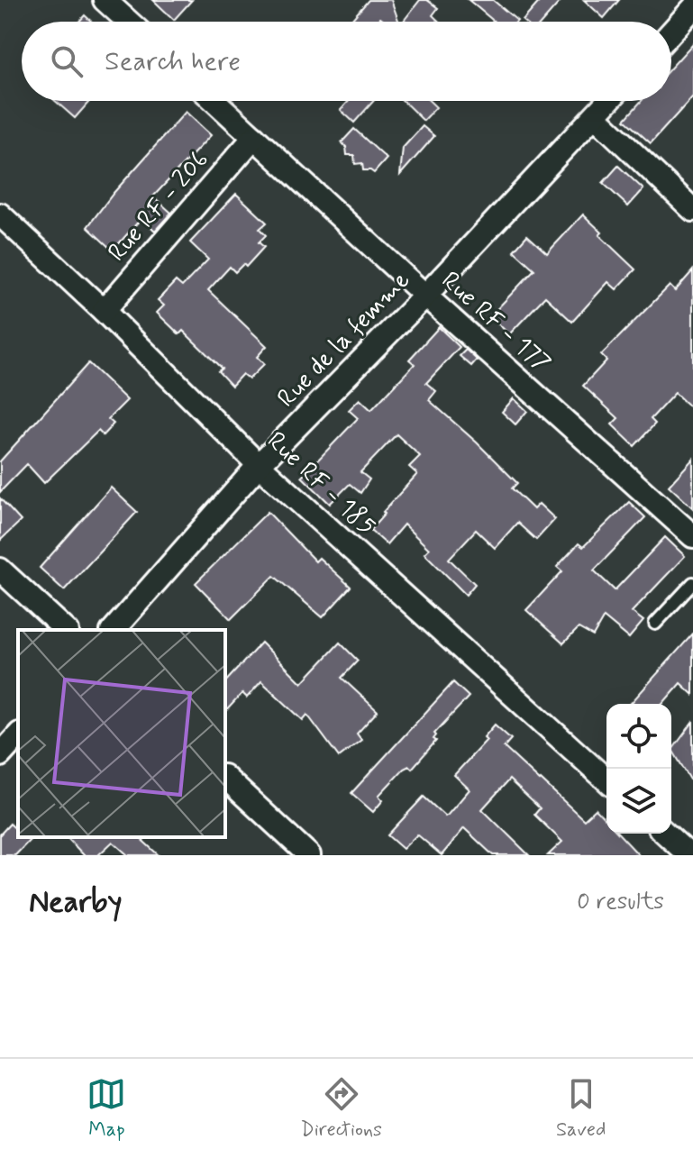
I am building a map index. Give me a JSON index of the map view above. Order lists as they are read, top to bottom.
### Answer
{
  "streets": {
    "street": [
      "Rue RF - 206",
      "Rue RF - 177",
      "Rue de la femme",
      "Rue RF - 185"
    ]
  },
  "crossings": [
    ["Rue RF - 206", "Rue RF - 177"],
    ["Rue RF - 206", "Rue RF - 185"],
    ["Rue RF - 177", "Rue de la femme"],
    ["Rue de la femme", "Rue RF - 185"]
  ],
  "page": {
    "search": "Search here",
    "heading": ["Nearby", "0 results"],
    "nav": ["Map", "Directions", "Saved"]
  }
}
